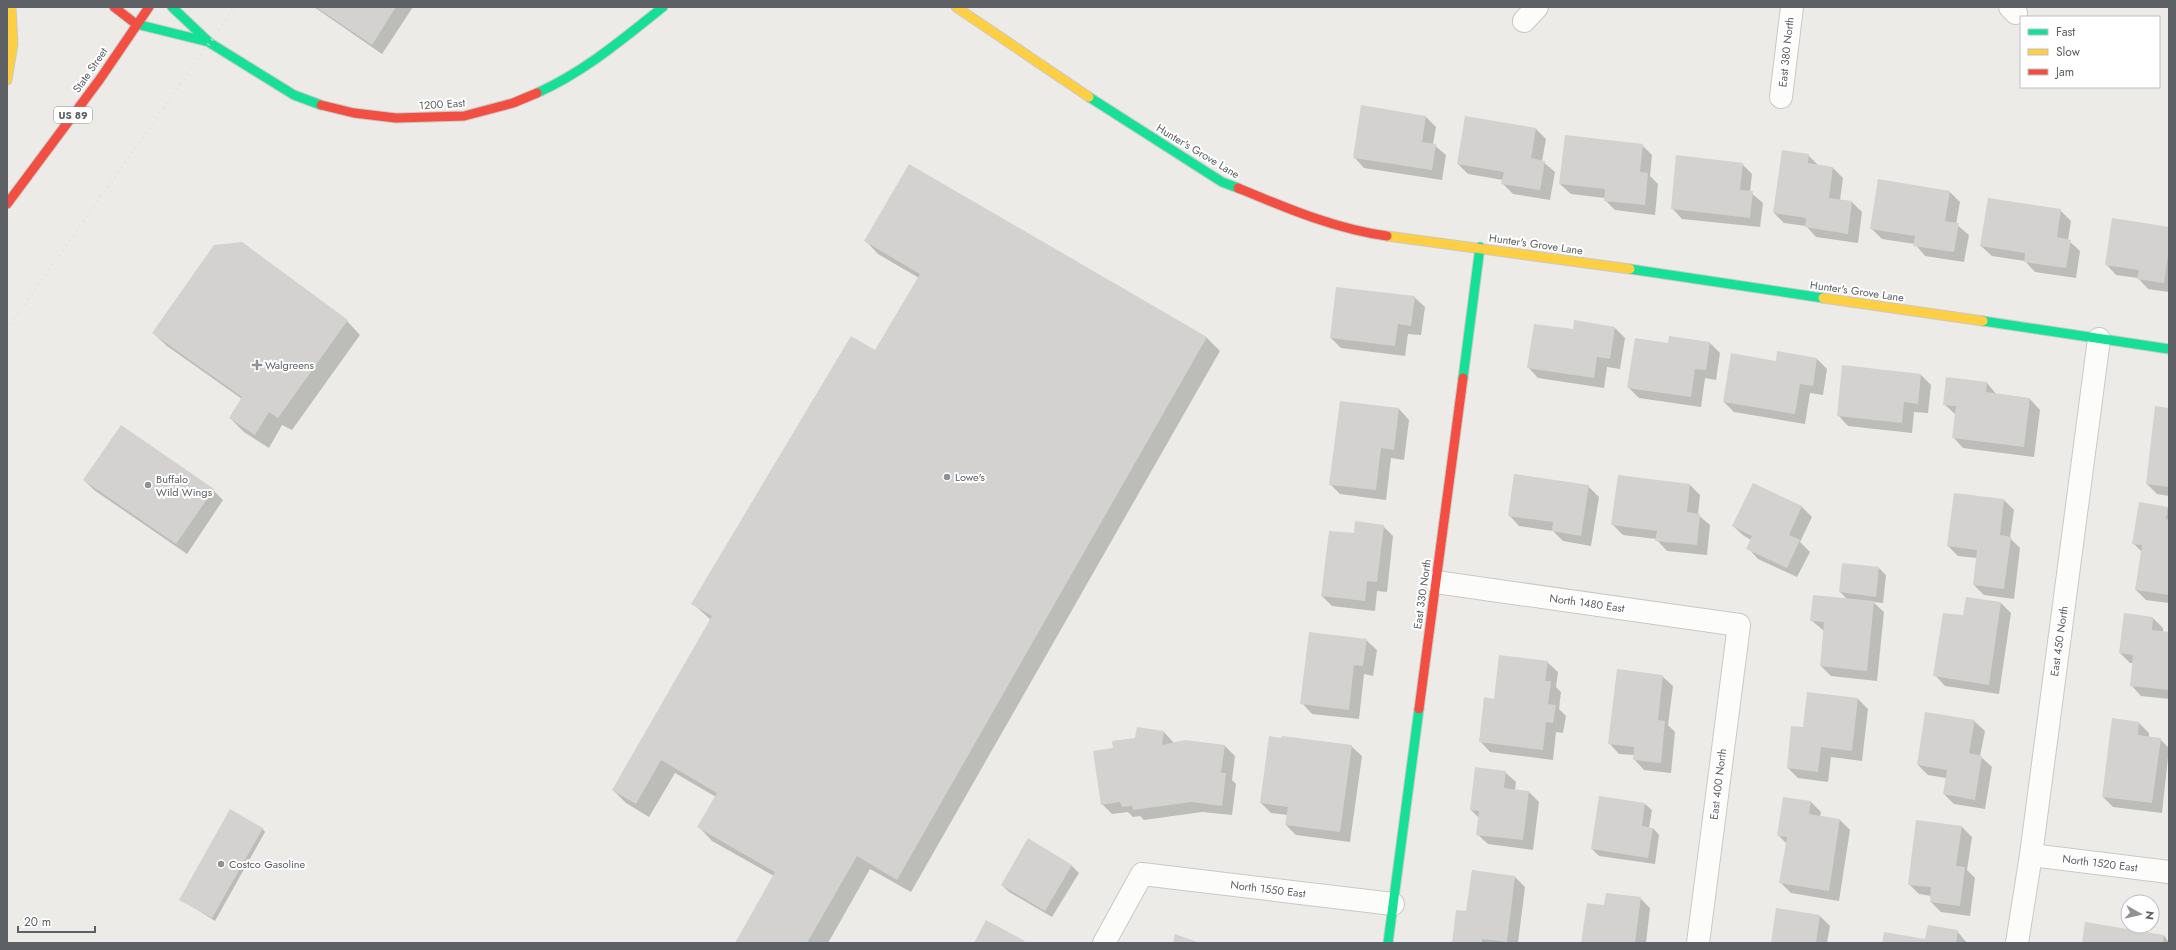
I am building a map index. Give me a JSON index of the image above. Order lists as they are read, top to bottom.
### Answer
{
  "streets": {
    "street": [
      "East 380 North",
      "State Street",
      "1200 East",
      "US 89",
      "Hunter's Grove Lane",
      "East 330 North",
      "North 1480 East",
      "East 450 North",
      "East 400 North",
      "North 1520 East",
      "North 1550 East"
    ]
  },
  "crossings": [
    ["State Street", "1200 East"],
    ["Hunter's Grove Lane", "East 330 North"],
    ["Hunter's Grove Lane", "East 450 North"],
    ["East 330 North", "North 1480 East"],
    ["East 330 North", "North 1550 East"],
    ["North 1480 East", "East 400 North"],
    ["East 450 North", "North 1520 East"]
  ],
  "places": {
    "health": ["Walgreens"],
    "other": ["Lowe's", "Buffalo Wild Wings", "Costco Gasoline"]
  },
  "legend": ["Fast", "Slow", "Jam"],
  "scale_bar": "20 m",
  "north": "right"
}
